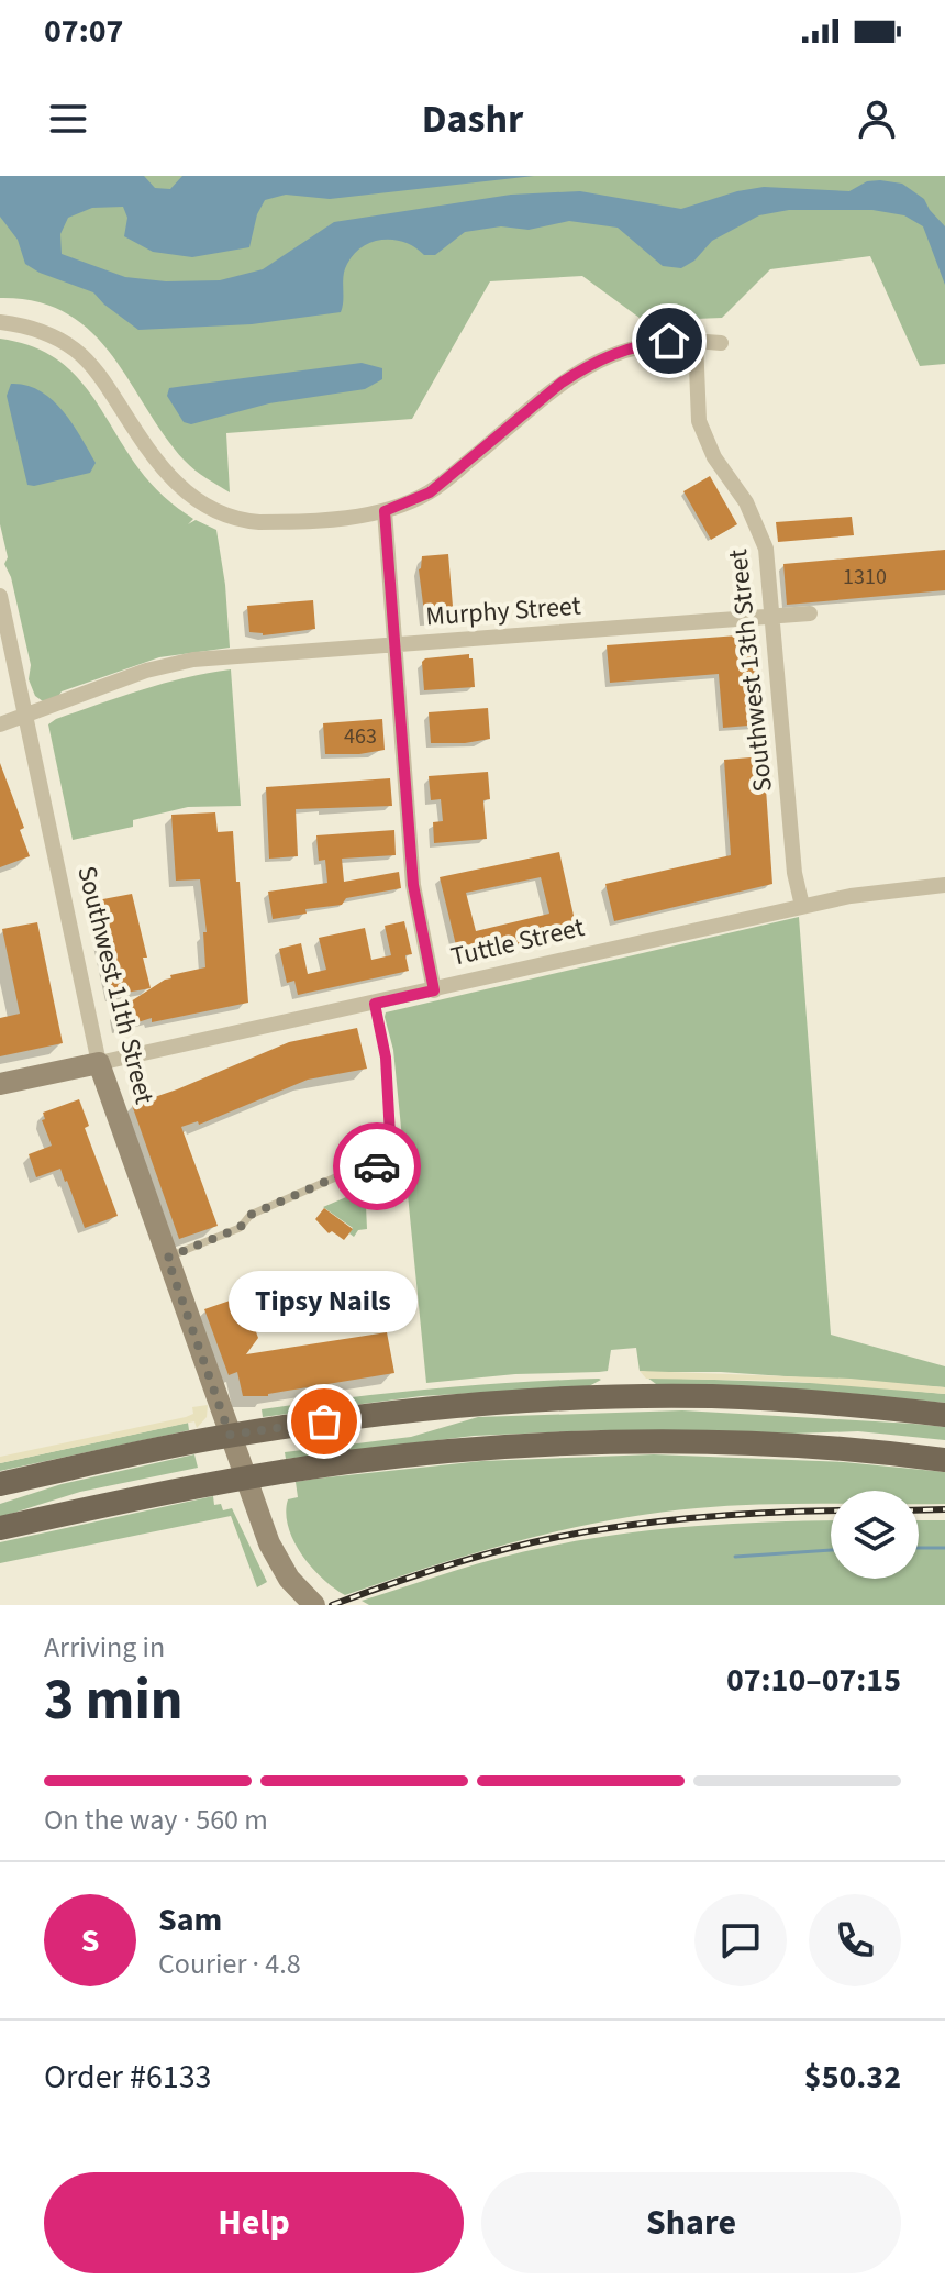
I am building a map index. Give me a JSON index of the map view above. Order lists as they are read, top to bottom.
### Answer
{
  "streets": {
    "street": [
      "Murphy Street",
      "Southwest 13th Street",
      "Tuttle Street",
      "Southwest 11th Street"
    ]
  },
  "crossings": [
    ["Murphy Street", "Southwest 13th Street"],
    ["Murphy Street", "Southwest 11th Street"],
    ["Southwest 13th Street", "Tuttle Street"],
    ["Tuttle Street", "Southwest 11th Street"]
  ],
  "places": ["Tipsy Nails"],
  "house_numbers": ["1310", "463"],
  "page": {
    "status": "07:07",
    "header": "Dashr",
    "bubble": "Tipsy Nails",
    "heading": ["3 min", "Arriving in", "07:10–07:15"],
    "panel": [
      "Sam",
      "Courier · 4.8",
      "Order #6133",
      "$50.32"
    ],
    "bar": "On the way · 560 m",
    "round": "S",
    "buttons": ["Help", "Share"]
  }
}
